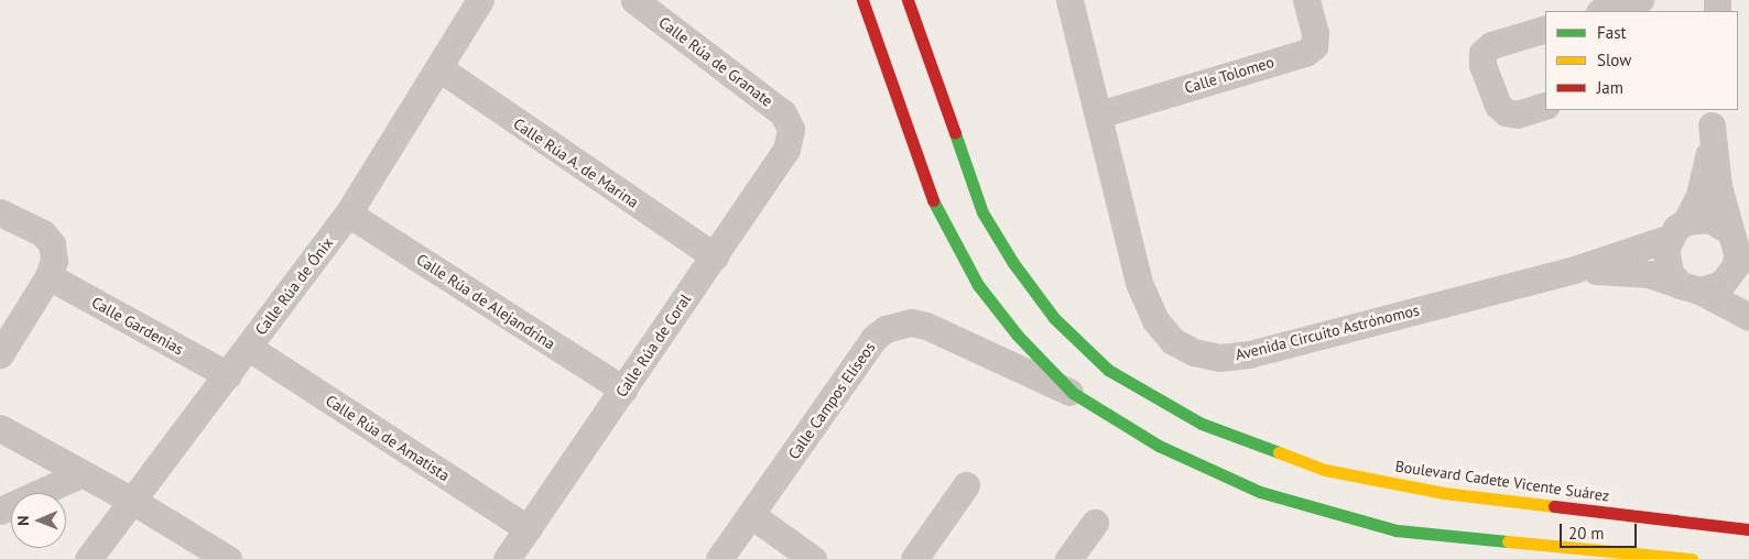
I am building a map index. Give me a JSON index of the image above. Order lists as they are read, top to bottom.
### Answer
{
  "streets": {
    "main road": ["Boulevard Cadete Vicente Suárez"],
    "street": [
      "Calle Rúa de Granate",
      "Calle Tolomeo",
      "Calle Rúa A. de Marina",
      "Calle Rúa de Ónix",
      "Calle Rúa de Alejandrina",
      "Calle Gardenias",
      "Avenida Circuito Astrónomos",
      "Calle Rúa de Coral",
      "Calle Campos Elíseos",
      "Calle Rúa de Amatista"
    ]
  },
  "crossings": [
    ["Calle Rúa de Granate", "Calle Rúa de Coral"],
    ["Calle Tolomeo", "Avenida Circuito Astrónomos"],
    ["Calle Rúa A. de Marina", "Calle Rúa de Ónix"],
    ["Calle Rúa A. de Marina", "Calle Rúa de Coral"],
    ["Calle Rúa de Ónix", "Calle Rúa de Alejandrina"],
    ["Calle Rúa de Ónix", "Calle Gardenias"],
    ["Calle Rúa de Ónix", "Calle Rúa de Amatista"],
    ["Calle Rúa de Alejandrina", "Calle Rúa de Coral"],
    ["Calle Rúa de Coral", "Calle Rúa de Amatista"]
  ],
  "legend": ["Fast", "Slow", "Jam"],
  "scale_bar": "20 m",
  "north": "left"
}
